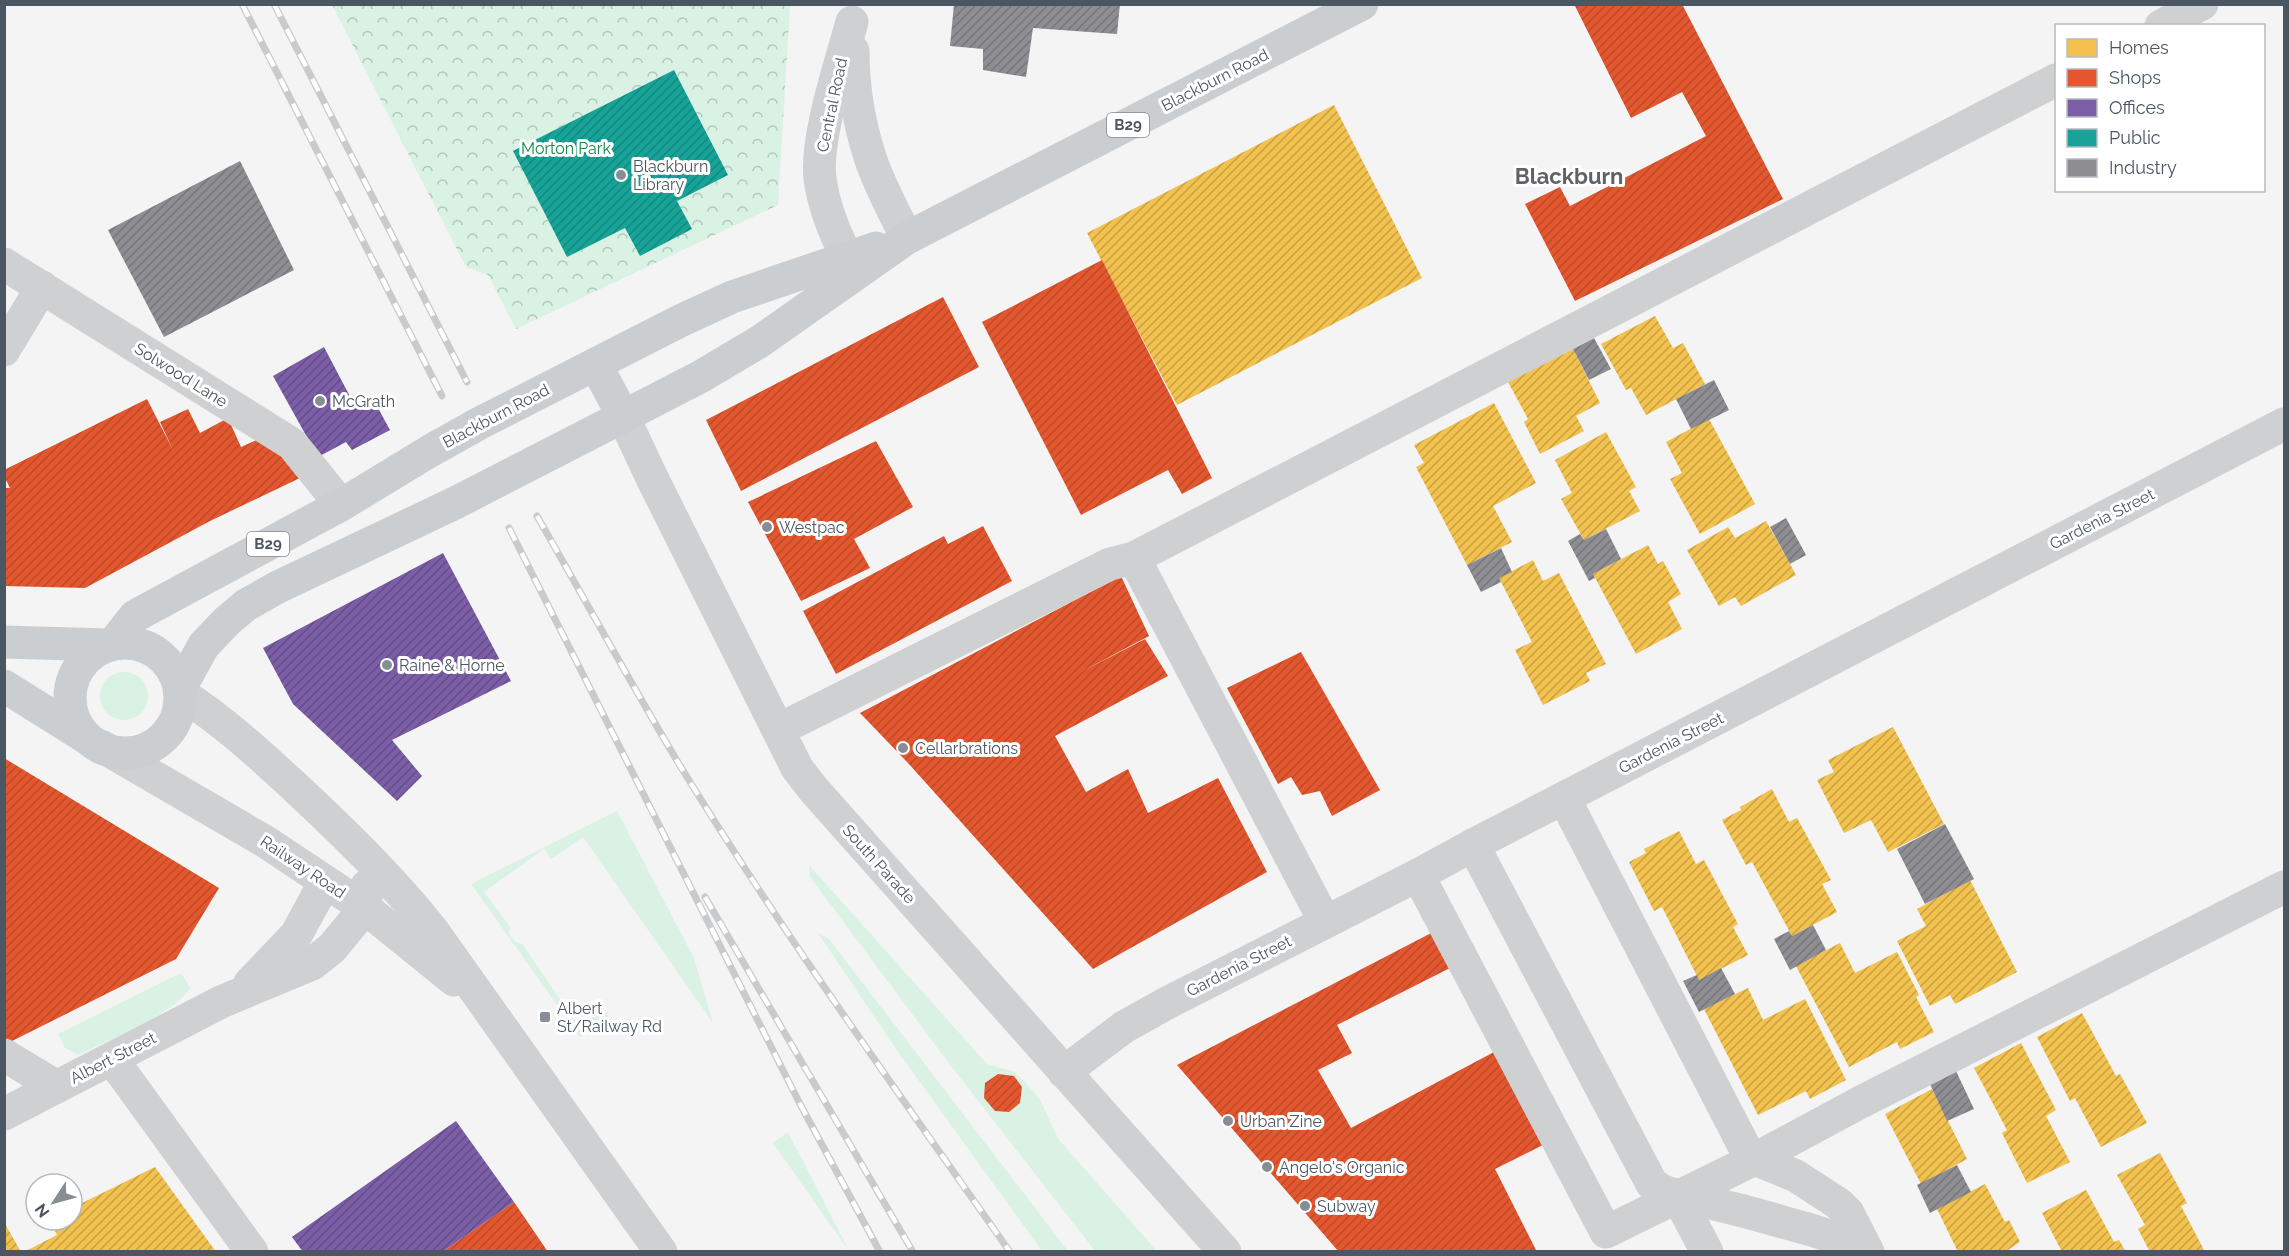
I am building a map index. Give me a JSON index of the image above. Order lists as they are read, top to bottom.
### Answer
{
  "streets": {
    "main road": ["Blackburn Road", "B29", "Railway Road"],
    "street": [
      "Central Road",
      "Solwood Lane",
      "Gardenia Street",
      "South Parade",
      "Albert Street"
    ]
  },
  "crossings": [
    ["Blackburn Road", "Central Road"],
    ["Blackburn Road", "B29"],
    ["Blackburn Road", "Solwood Lane"],
    ["Blackburn Road", "South Parade"],
    ["Blackburn Road", "Railway Road"],
    ["B29", "Railway Road"],
    ["Gardenia Street", "South Parade"],
    ["Railway Road", "Albert Street"]
  ],
  "districts": ["Blackburn"],
  "parks": ["Morton Park"],
  "places": {
    "other": [
      "Blackburn Library",
      "McGrath",
      "Westpac",
      "Raine & Horne",
      "Cellarbrations",
      "Urban Zine",
      "Angelo's Organic",
      "Subway"
    ],
    "transit": ["Albert St/Railway Rd"]
  },
  "legend": [
    "Homes",
    "Shops",
    "Offices",
    "Public",
    "Industry"
  ],
  "north": "bottom left"
}
